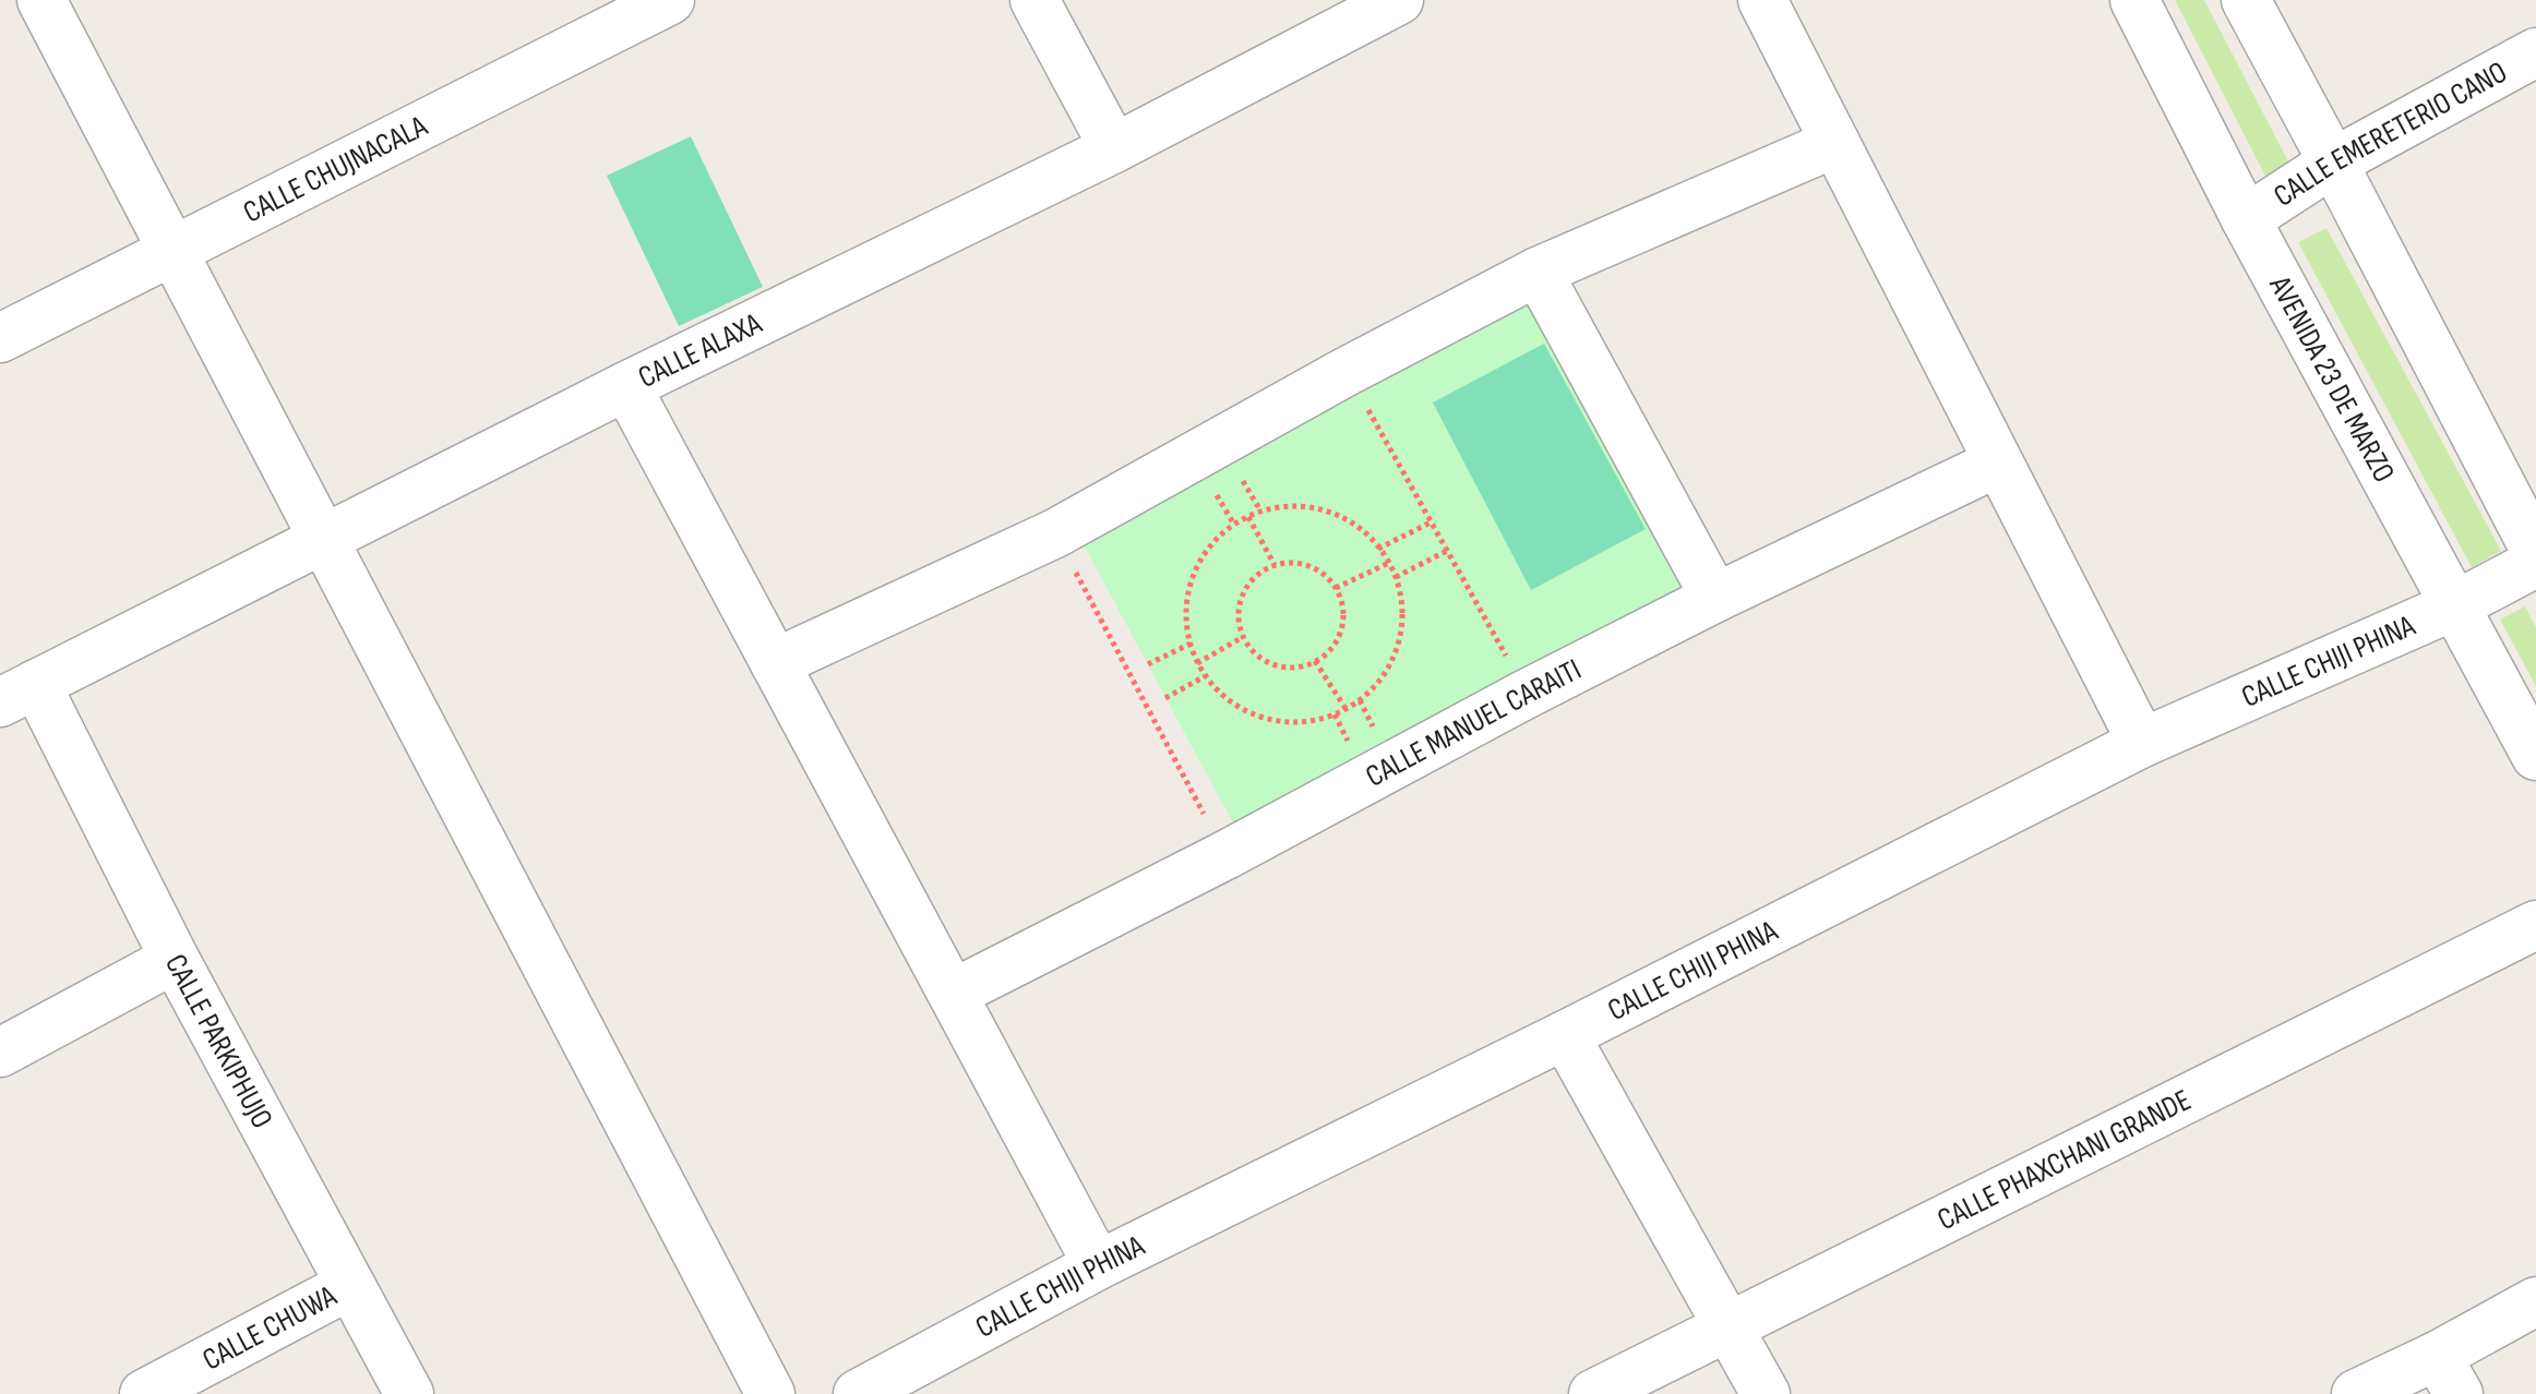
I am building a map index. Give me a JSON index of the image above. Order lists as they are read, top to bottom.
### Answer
{
  "streets": {
    "street": [
      "CALLE EMERETERIO CANO",
      "CALLE CHUJNACALA",
      "CALLE ALAXA",
      "AVENIDA 23 DE MARZO",
      "CALLE CHIJI PHINA",
      "CALLE MANUEL CARAITI",
      "CALLE PARKIPHUJO",
      "CALLE PHAXCHANI GRANDE",
      "CALLE CHUWA"
    ]
  },
  "crossings": [
    ["CALLE EMERETERIO CANO", "AVENIDA 23 DE MARZO"],
    ["CALLE ALAXA", "CALLE PARKIPHUJO"],
    ["AVENIDA 23 DE MARZO", "CALLE CHIJI PHINA"],
    ["CALLE PARKIPHUJO", "CALLE CHUWA"]
  ]
}
